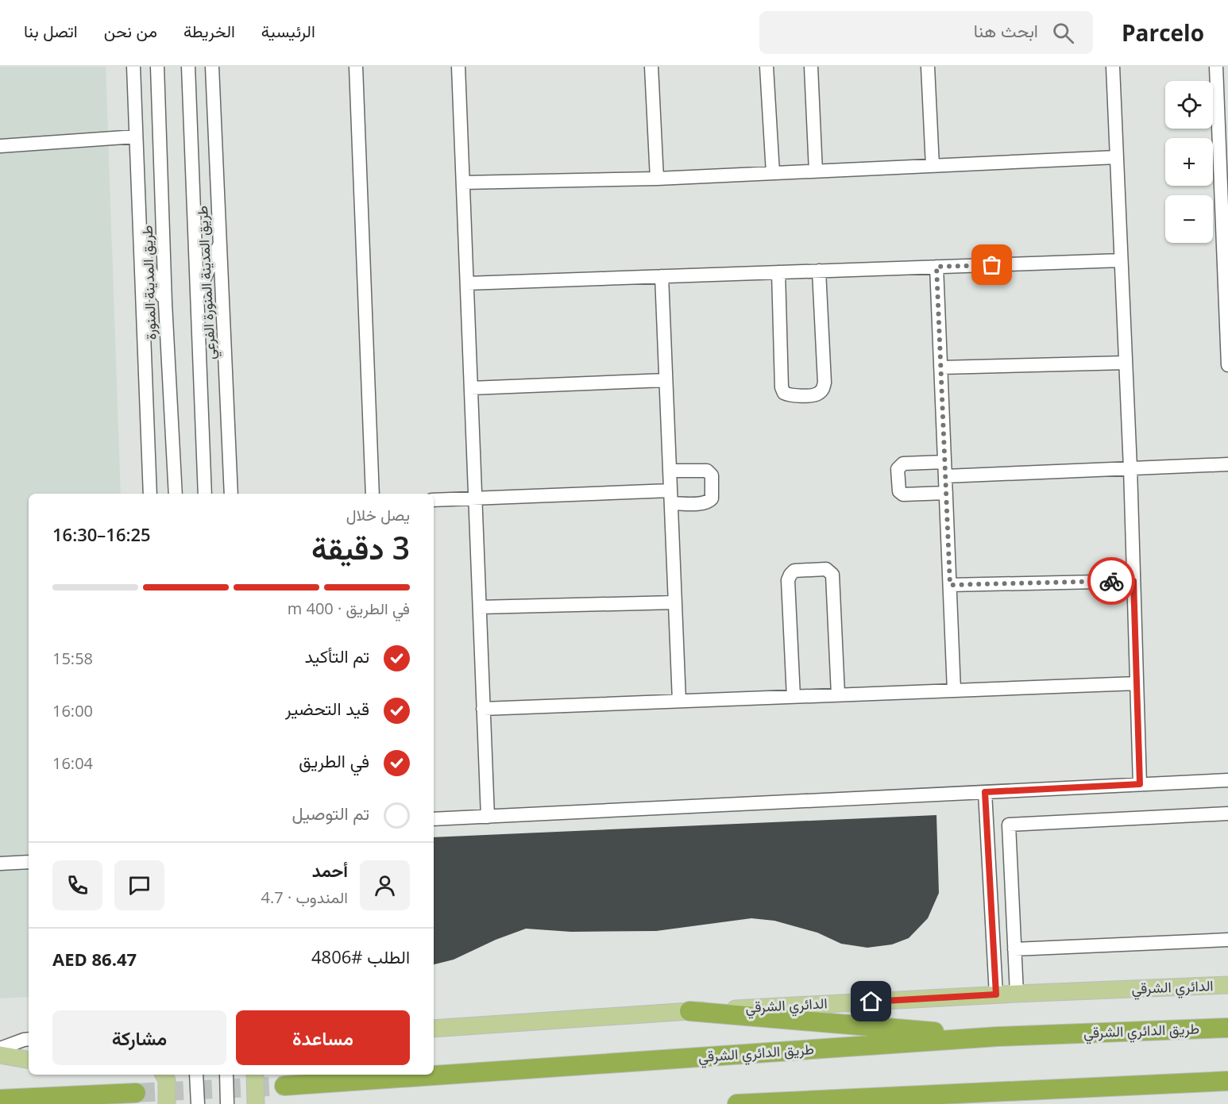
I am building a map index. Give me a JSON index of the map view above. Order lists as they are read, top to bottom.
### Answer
{
  "streets": {
    "highway": ["طريق الدائري الشرقي"],
    "main road": ["الدائري الشرقي"],
    "street": ["طريق المدينة المنورة", "طريق المدينة المنورة الفرعي"]
  },
  "page": {
    "header": "Parcelo",
    "search": "ابحث هنا",
    "nav": [
      "الرئيسية",
      "الخريطة",
      "من نحن",
      "اتصل بنا"
    ],
    "map_buttons": ["+", "−"],
    "heading": ["3 دقيقة", "يصل خلال", "16:25–16:30"],
    "panel": [
      "أحمد",
      "المندوب · 4.7",
      "الطلب #4806",
      "AED 86.47"
    ],
    "bar": "في الطريق · 400 m",
    "list": [
      ["تم التأكيد", "15:58"],
      ["قيد التحضير", "16:00"],
      ["في الطريق", "16:04"],
      "تم التوصيل"
    ],
    "buttons": ["مساعدة", "مشاركة"]
  }
}
